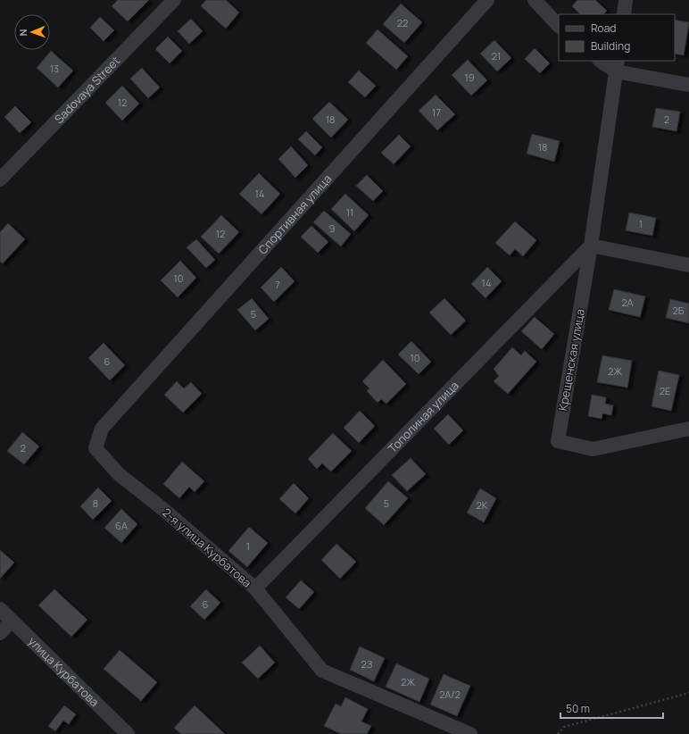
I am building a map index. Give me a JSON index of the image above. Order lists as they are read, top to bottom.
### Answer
{
  "streets": {
    "street": [
      "Sadovaya Street",
      "Спортивная улица",
      "Крещенская улица",
      "Тополиная улица",
      "2-я улица Курбатова",
      "улица Курбатова"
    ]
  },
  "crossings": [
    ["Спортивная улица", "2-я улица Курбатова"],
    ["Крещенская улица", "Тополиная улица"],
    ["Тополиная улица", "2-я улица Курбатова"]
  ],
  "house_numbers": [
    "22",
    "21",
    "13",
    "19",
    "12",
    "17",
    "18",
    "2",
    "18",
    "14",
    "11",
    "1",
    "9",
    "12",
    "10",
    "14",
    "7",
    "2А",
    "2Б",
    "5",
    "10",
    "6",
    "2Ж",
    "2Е",
    "2",
    "8",
    "5",
    "2К",
    "6А",
    "1",
    "6",
    "2З",
    "2Ж",
    "2А/2"
  ],
  "legend": ["Road", "Building"],
  "scale_bar": "50 m",
  "north": "left"
}
